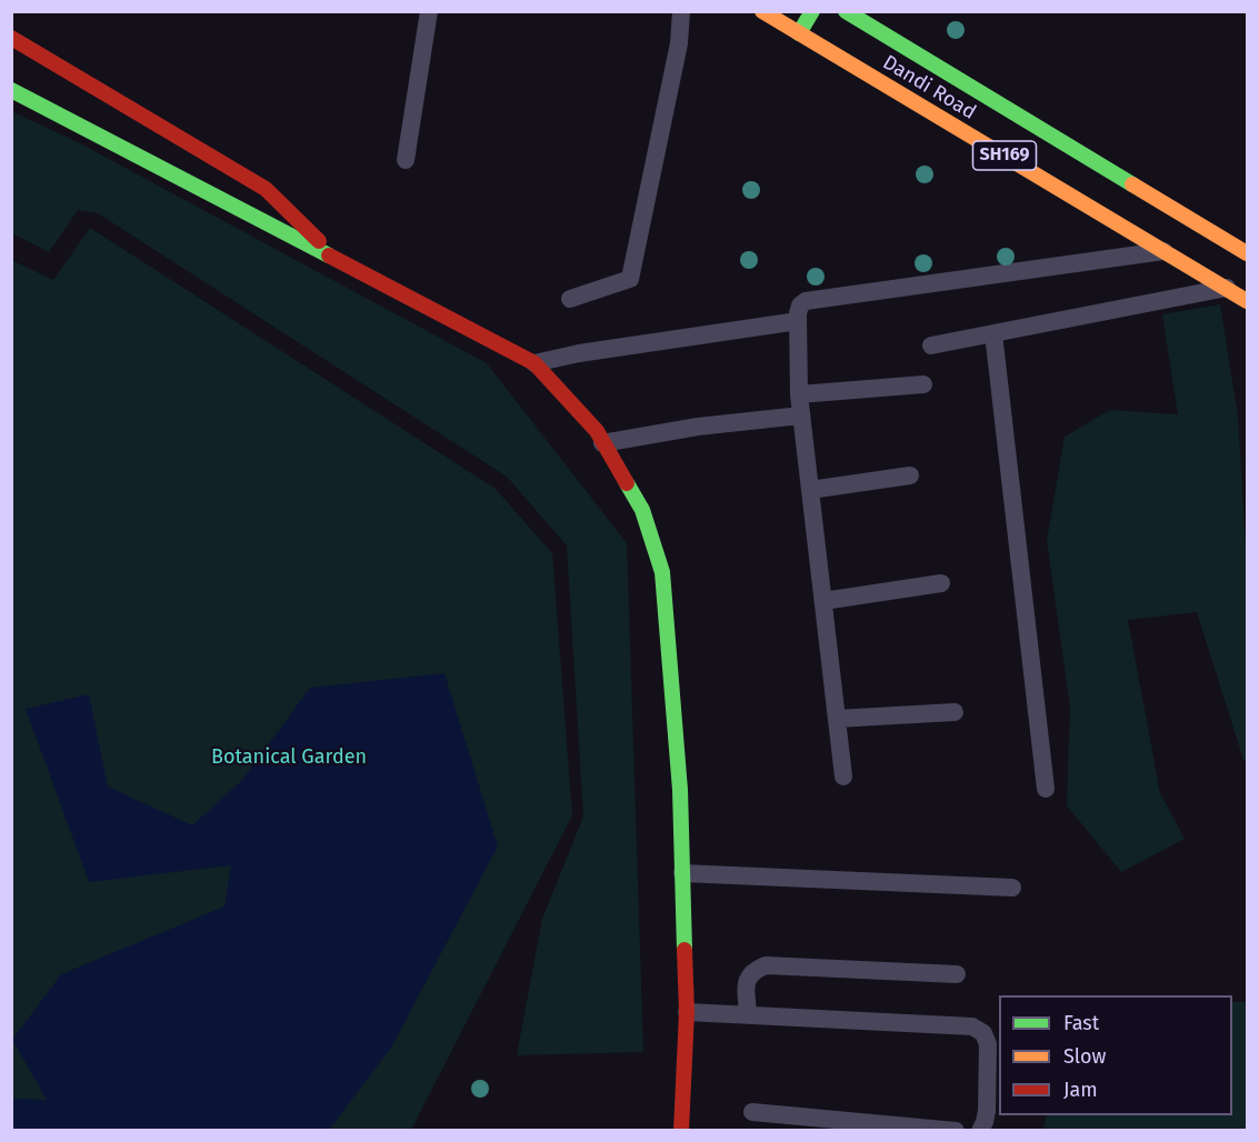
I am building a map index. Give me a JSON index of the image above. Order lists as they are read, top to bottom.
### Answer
{
  "streets": {
    "street": ["Dandi Road", "SH169"]
  },
  "parks": ["Botanical Garden"],
  "legend": ["Fast", "Slow", "Jam"]
}
